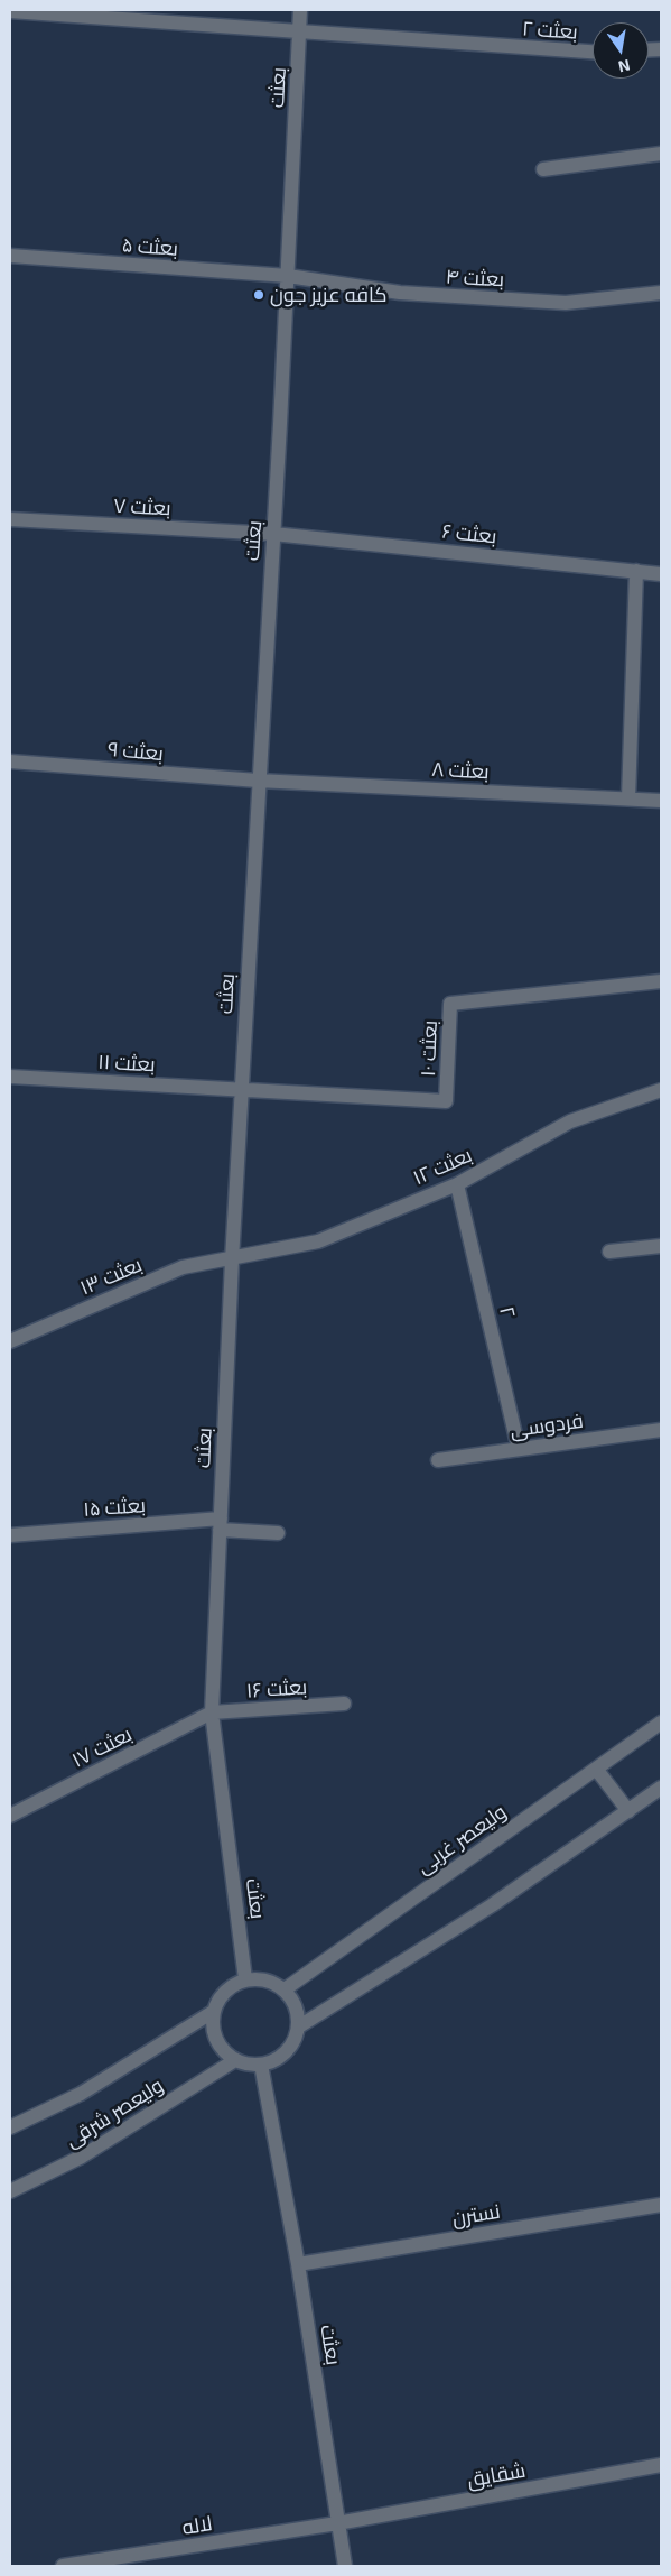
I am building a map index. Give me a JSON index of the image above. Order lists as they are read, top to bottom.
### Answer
{
  "streets": {
    "street": [
      "بعثت ۲",
      "بعثت",
      "بعثت ۵",
      "بعثت ۴",
      "بعثت ۷",
      "بعثت ۶",
      "بعثت ۹",
      "بعثت ۸",
      "بعثت ۱۰",
      "بعثت ۱۱",
      "بعثت ۱۲",
      "بعثت ۱۳",
      "۲",
      "فردوسی",
      "بعثت ۱۵",
      "بعثت ۱۶",
      "بعثت ۱۷",
      "ولیعصر غربی",
      "ولیعصر شرقی",
      "نسترن",
      "شقایق",
      "لاله"
    ]
  },
  "crossings": [
    ["بعثت ۲", "بعثت"],
    ["بعثت", "بعثت ۵"],
    ["بعثت", "بعثت ۴"],
    ["بعثت", "بعثت ۷"],
    ["بعثت", "بعثت ۶"],
    ["بعثت", "بعثت ۹"],
    ["بعثت", "بعثت ۸"],
    ["بعثت", "بعثت ۱۰"],
    ["بعثت", "بعثت ۱۱"],
    ["بعثت", "بعثت ۱۲"],
    ["بعثت", "بعثت ۱۳"],
    ["بعثت", "بعثت ۱۵"],
    ["بعثت", "بعثت ۱۶"],
    ["بعثت", "بعثت ۱۷"],
    ["بعثت", "ولیعصر غربی"],
    ["بعثت", "ولیعصر شرقی"],
    ["بعثت", "نسترن"],
    ["بعثت", "شقایق"],
    ["بعثت", "لاله"],
    ["بعثت ۵", "بعثت ۴"],
    ["بعثت ۷", "بعثت ۶"],
    ["بعثت ۹", "بعثت ۸"],
    ["بعثت ۱۰", "بعثت ۱۱"],
    ["بعثت ۱۲", "بعثت ۱۳"],
    ["بعثت ۱۲", "۲"],
    ["۲", "فردوسی"],
    ["بعثت ۱۶", "بعثت ۱۷"],
    ["ولیعصر غربی", "ولیعصر شرقی"],
    ["شقایق", "لاله"]
  ],
  "places": ["کافه عزیز جون"],
  "north": "bottom"
}
